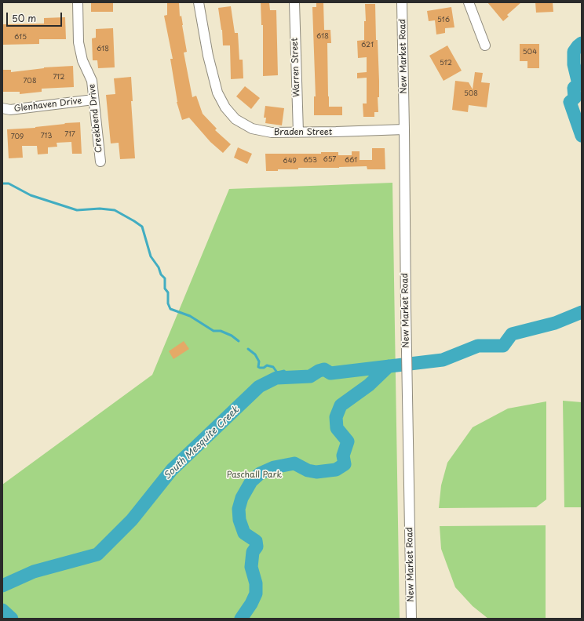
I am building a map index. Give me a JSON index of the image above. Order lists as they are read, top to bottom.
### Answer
{
  "streets": {
    "street": [
      "New Market Road",
      "Warren Street",
      "Glenhaven Drive",
      "Creekbend Drive",
      "Braden Street"
    ]
  },
  "crossings": [
    ["New Market Road", "Braden Street"],
    ["Warren Street", "Braden Street"],
    ["Glenhaven Drive", "Creekbend Drive"]
  ],
  "water": ["South Mesquite Creek"],
  "parks": ["Paschall Park"],
  "house_numbers": [
    "516",
    "618",
    "615",
    "621",
    "618",
    "504",
    "512",
    "712",
    "708",
    "508",
    "717",
    "713",
    "709",
    "657",
    "653",
    "661",
    "649"
  ],
  "scale_bar": "50 m"
}
